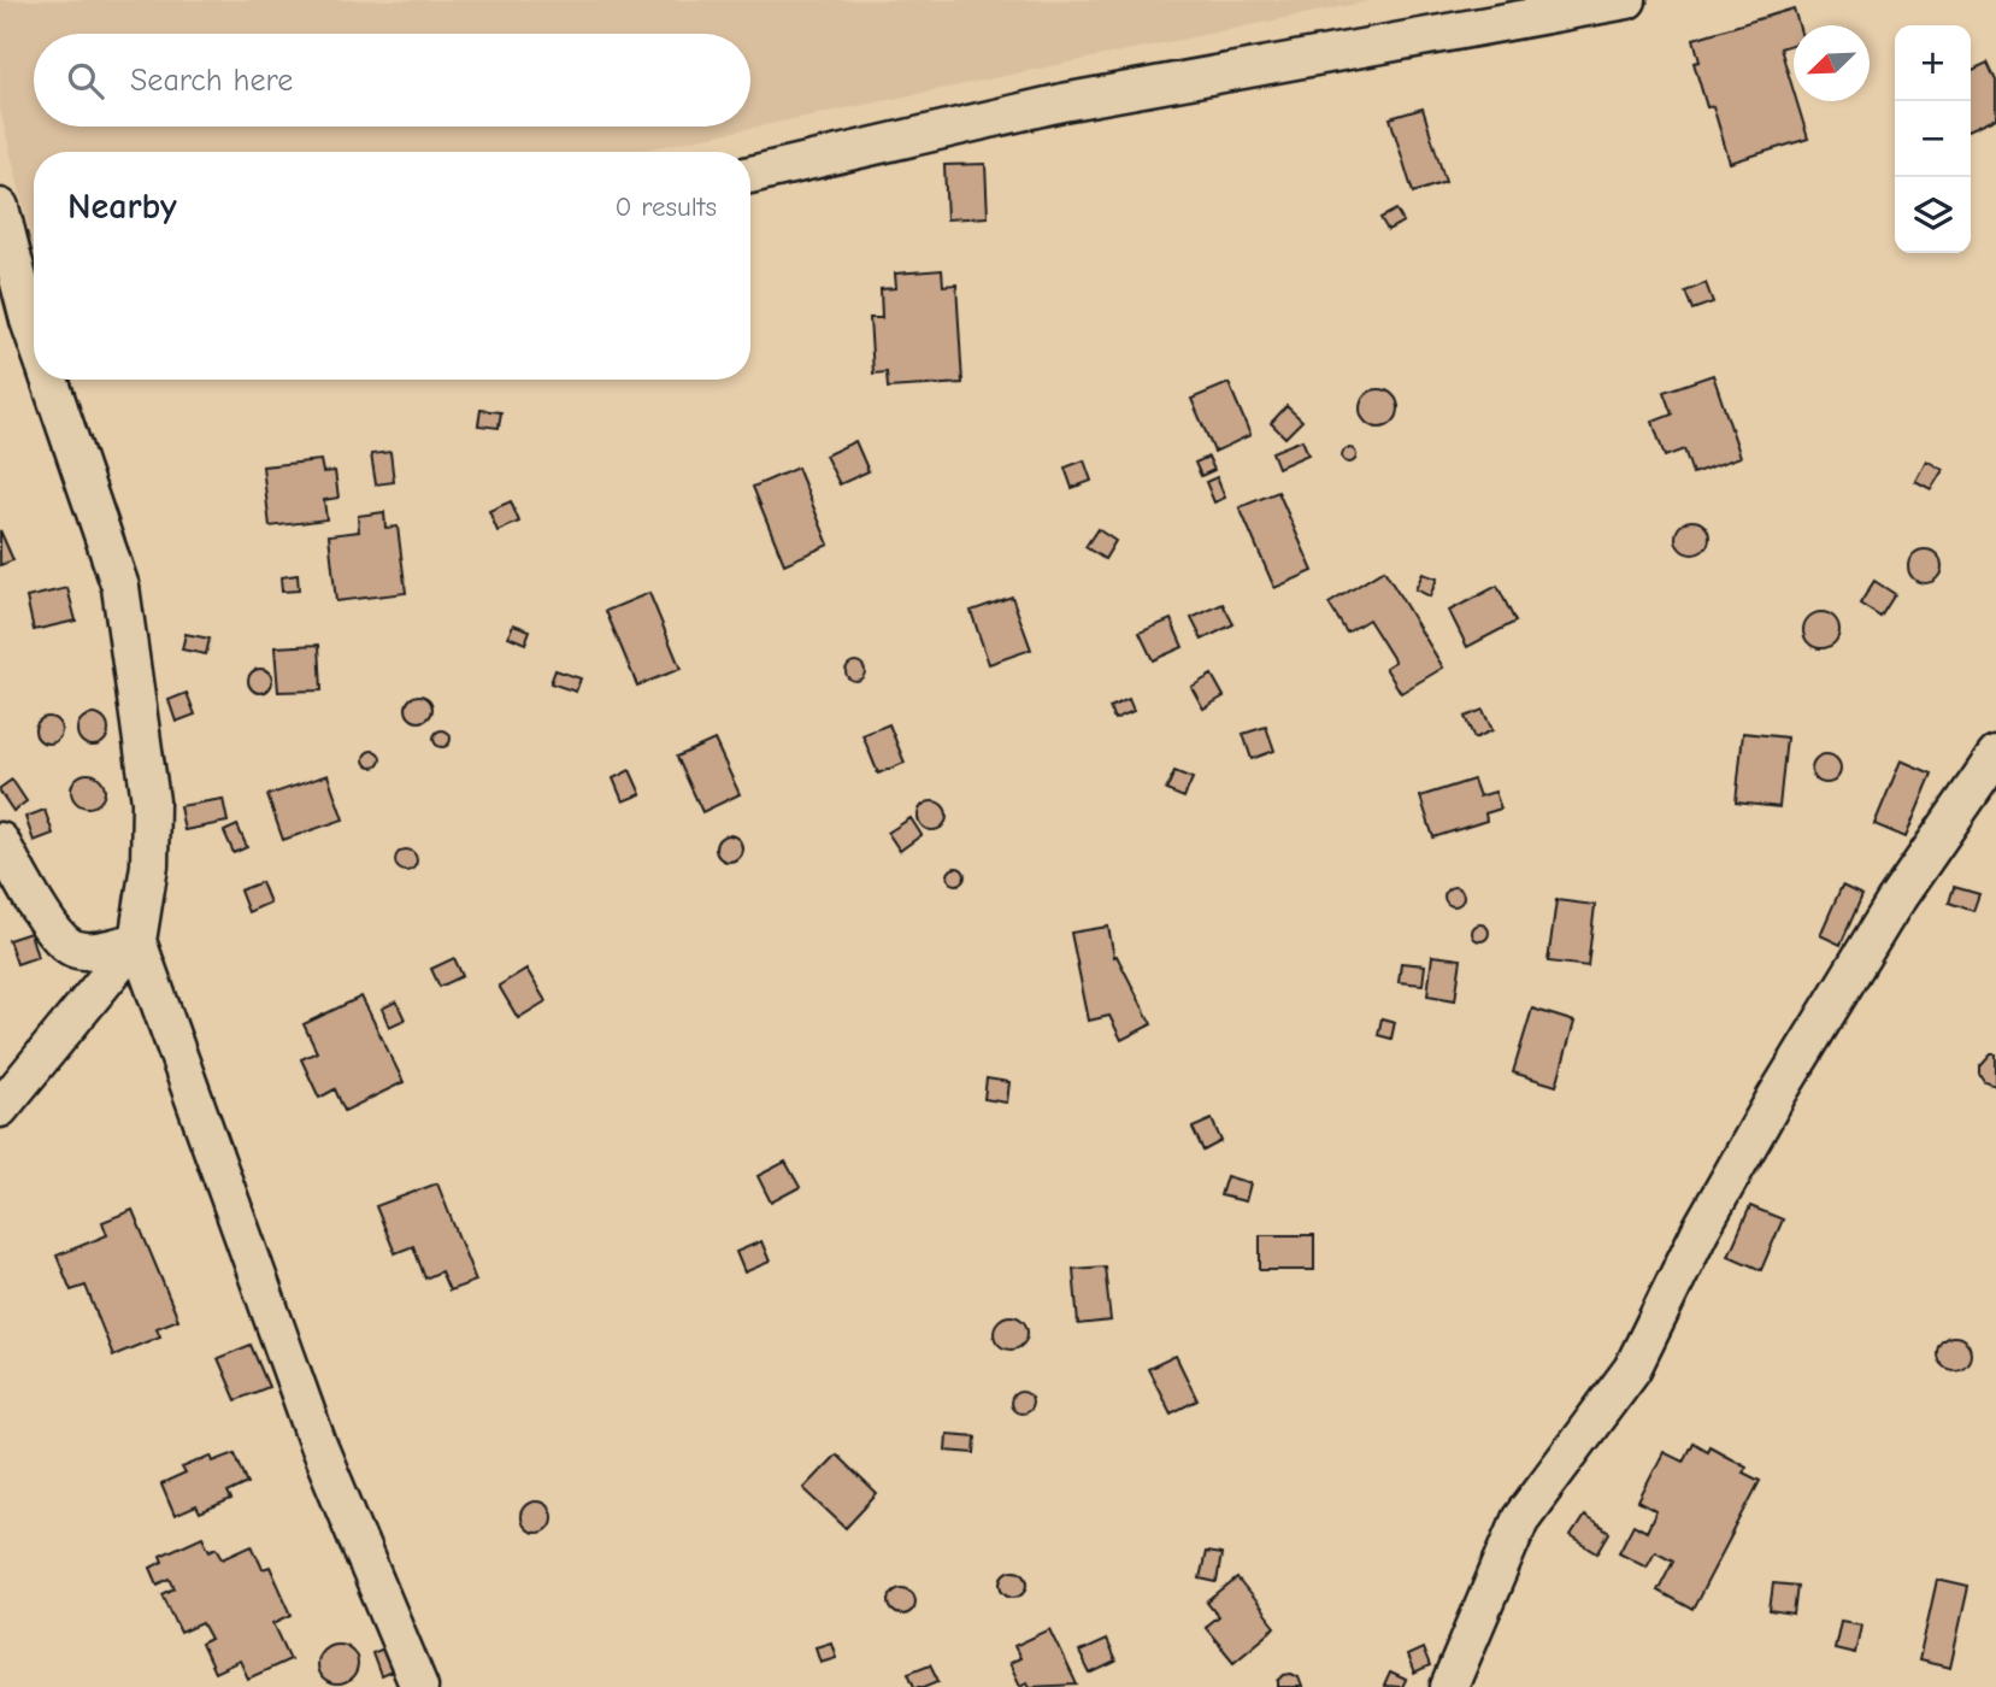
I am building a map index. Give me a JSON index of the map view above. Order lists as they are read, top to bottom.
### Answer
{
  "north": "bottom left",
  "page": {
    "map_buttons": ["+", "−"],
    "search": "Search here",
    "heading": ["Nearby", "0 results"]
  }
}
